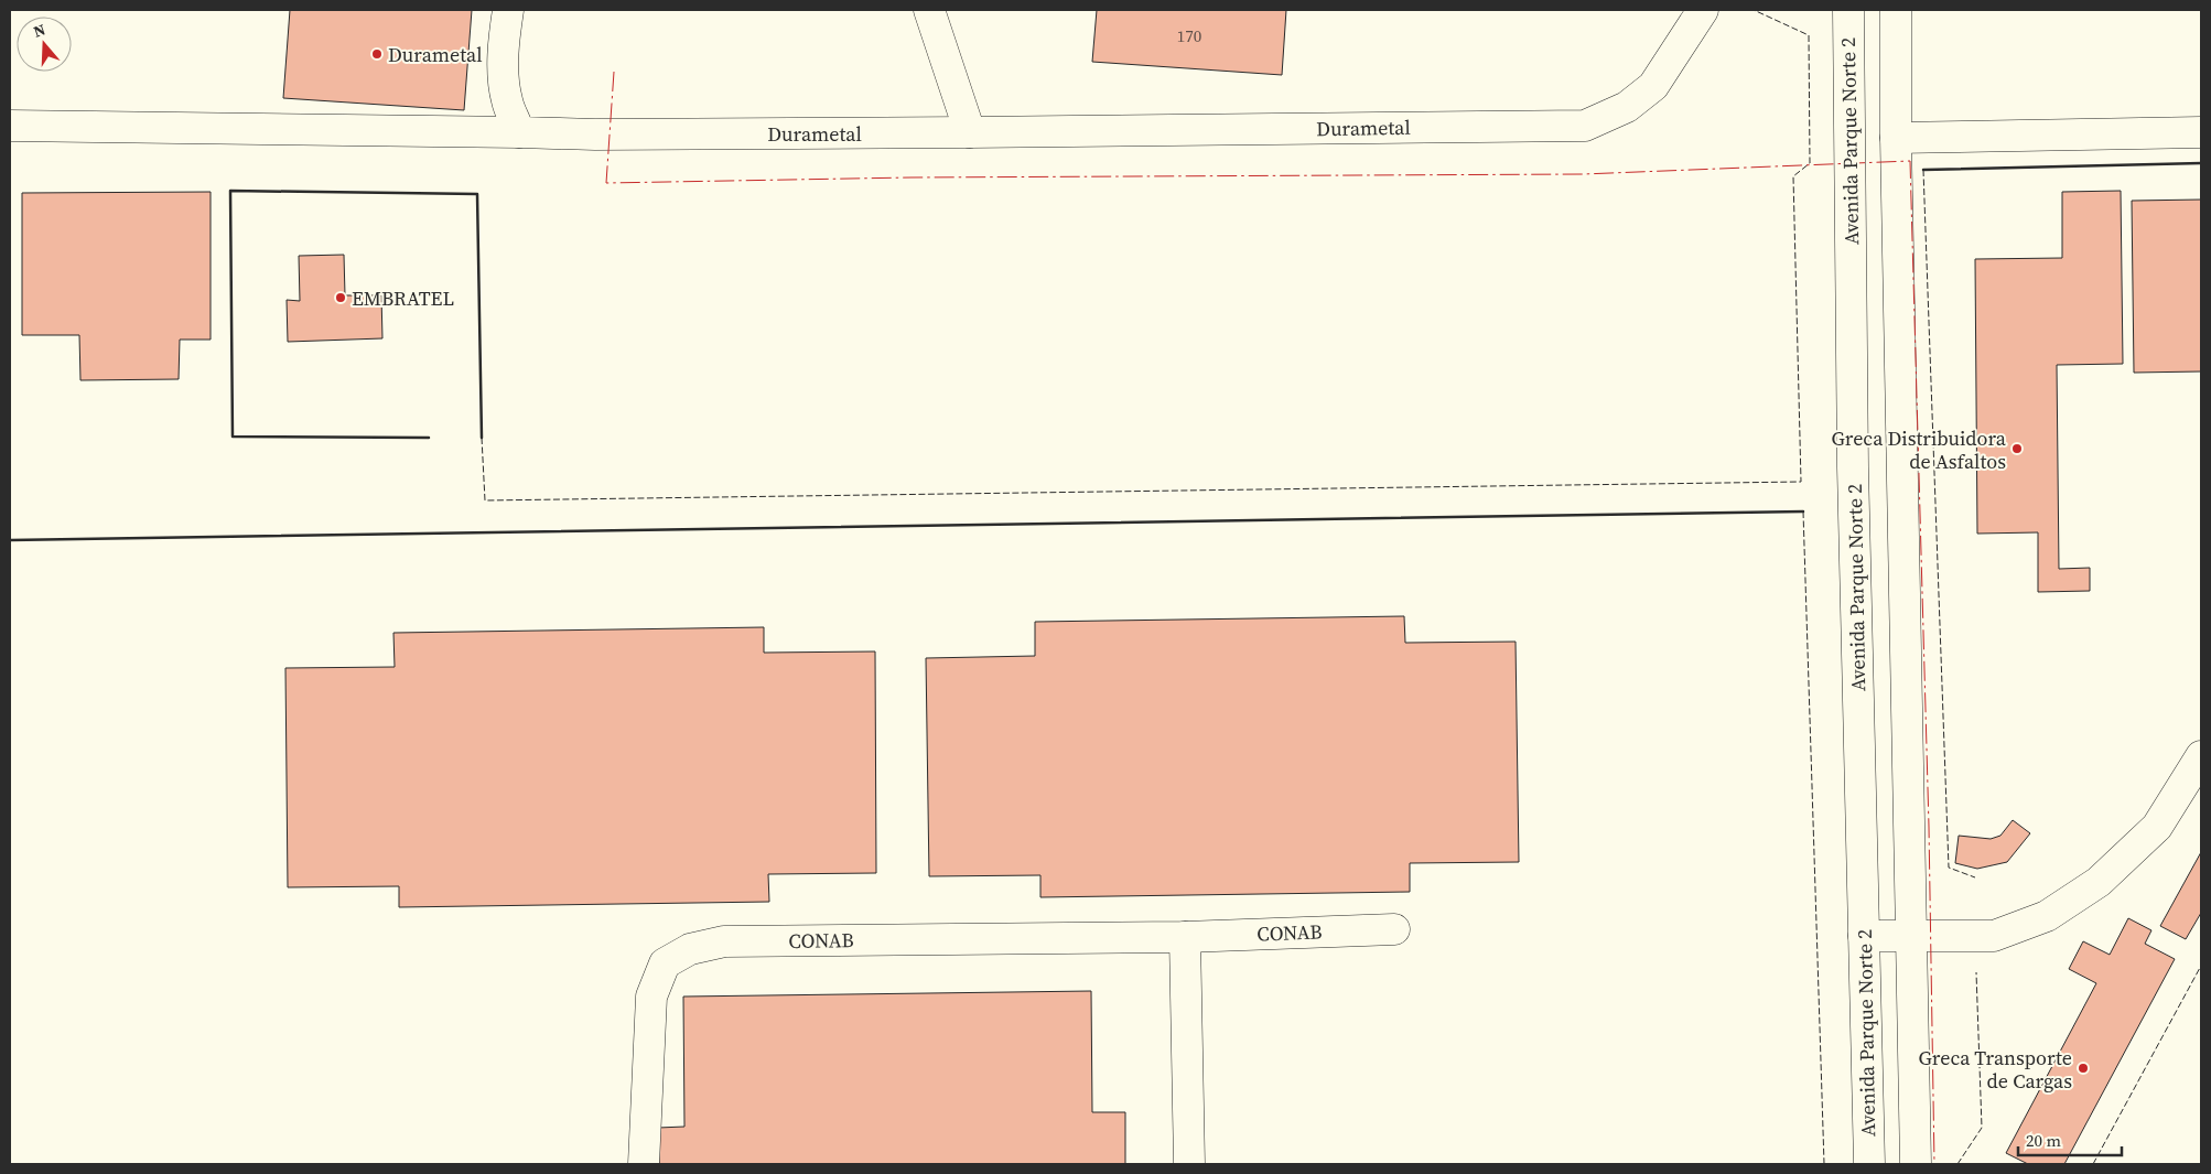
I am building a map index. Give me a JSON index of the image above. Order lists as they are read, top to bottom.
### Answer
{
  "streets": {
    "street": ["Durametal", "Avenida Parque Norte 2", "CONAB"]
  },
  "places": [
    "Durametal",
    "EMBRATEL",
    "Greca Distribuidora de Asfaltos",
    "Greca Transporte de Cargas"
  ],
  "house_numbers": ["170"],
  "scale_bar": "20 m",
  "north": "top"
}
